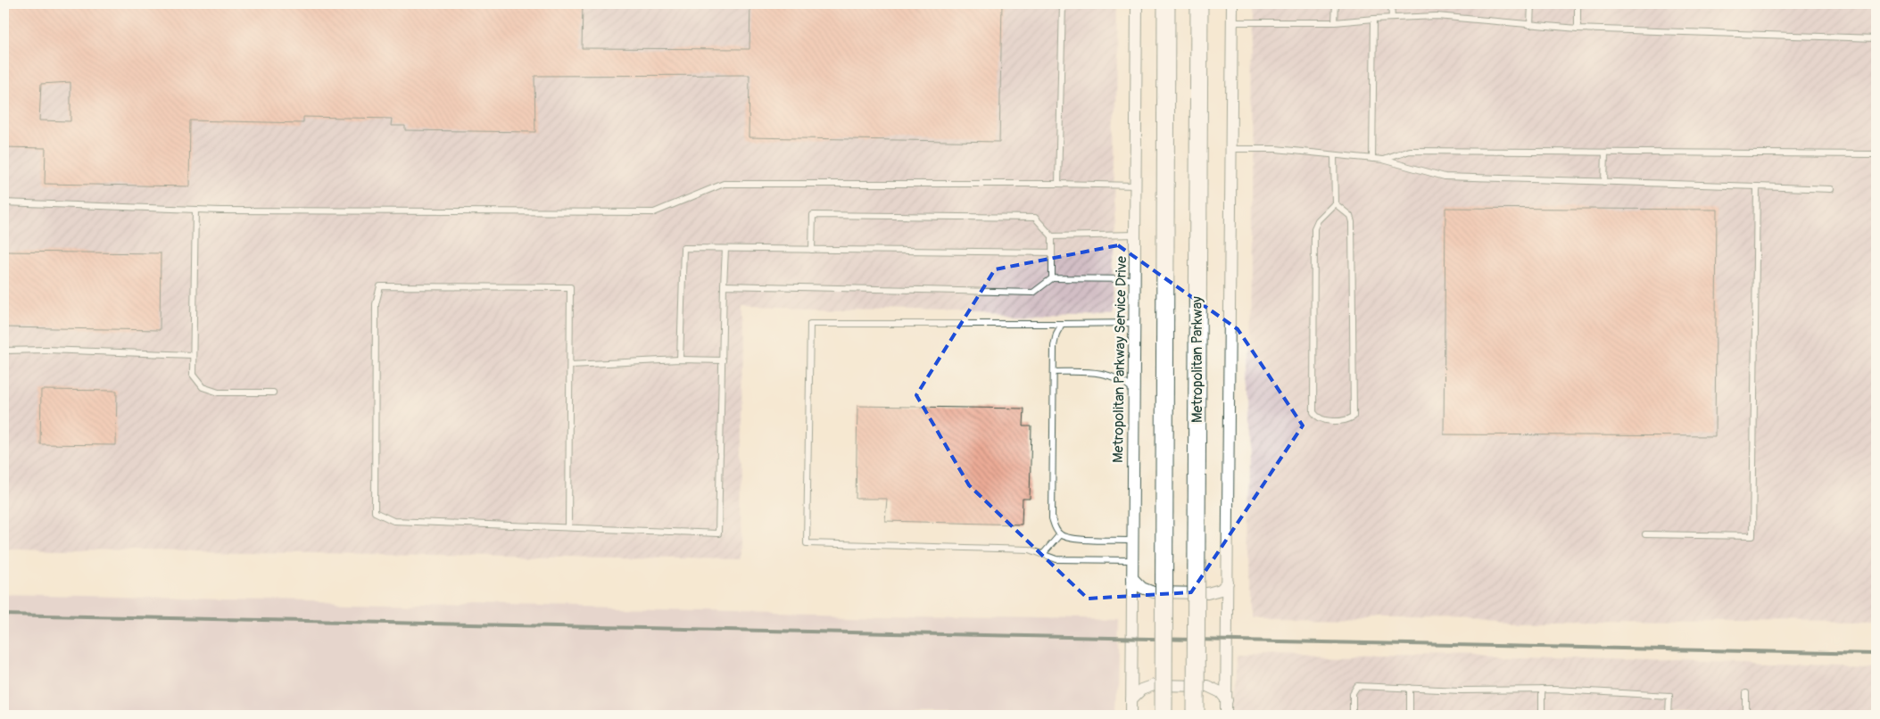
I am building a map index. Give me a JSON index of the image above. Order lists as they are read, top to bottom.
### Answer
{
  "streets": {
    "main road": ["Metropolitan Parkway"],
    "street": ["Metropolitan Parkway Service Drive"]
  }
}
